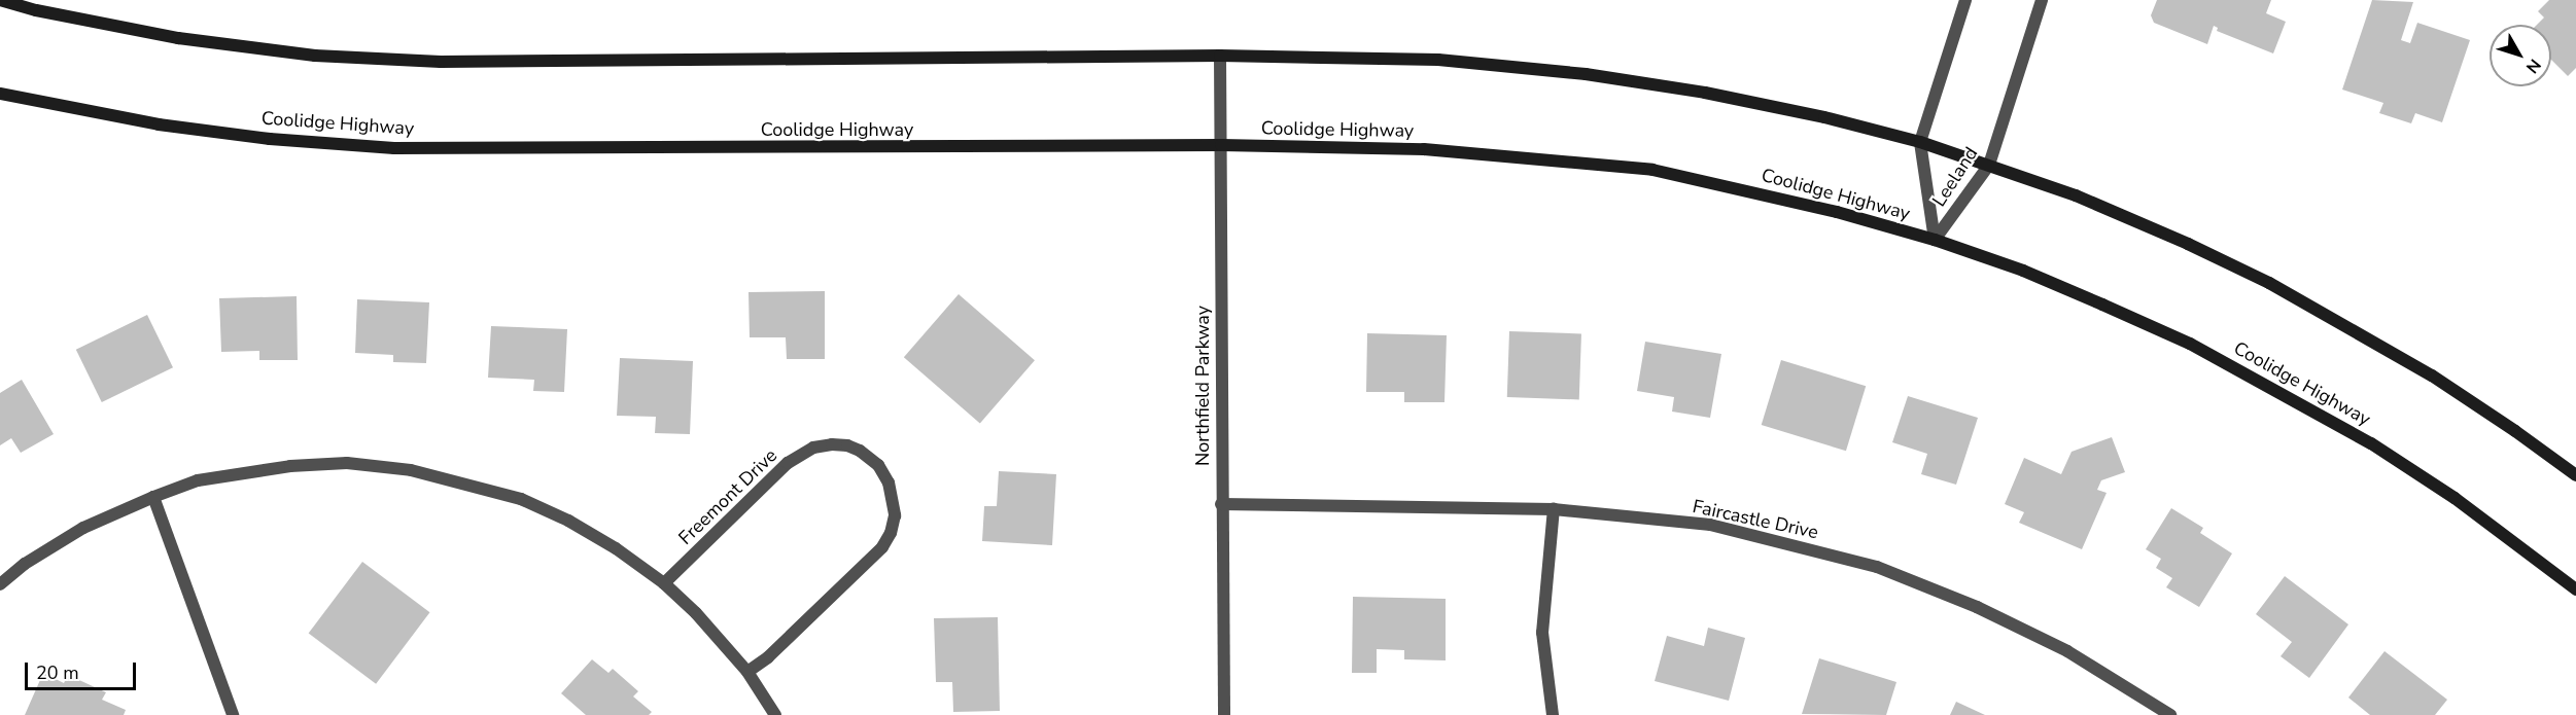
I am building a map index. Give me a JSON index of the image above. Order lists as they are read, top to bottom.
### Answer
{
  "streets": {
    "main road": ["Coolidge Highway"],
    "street": [
      "Leeland",
      "Northfield Parkway",
      "Freemont Drive",
      "Faircastle Drive"
    ]
  },
  "crossings": [
    ["Coolidge Highway", "Leeland"],
    ["Coolidge Highway", "Northfield Parkway"],
    ["Northfield Parkway", "Faircastle Drive"]
  ],
  "scale_bar": "20 m",
  "north": "bottom right"
}
